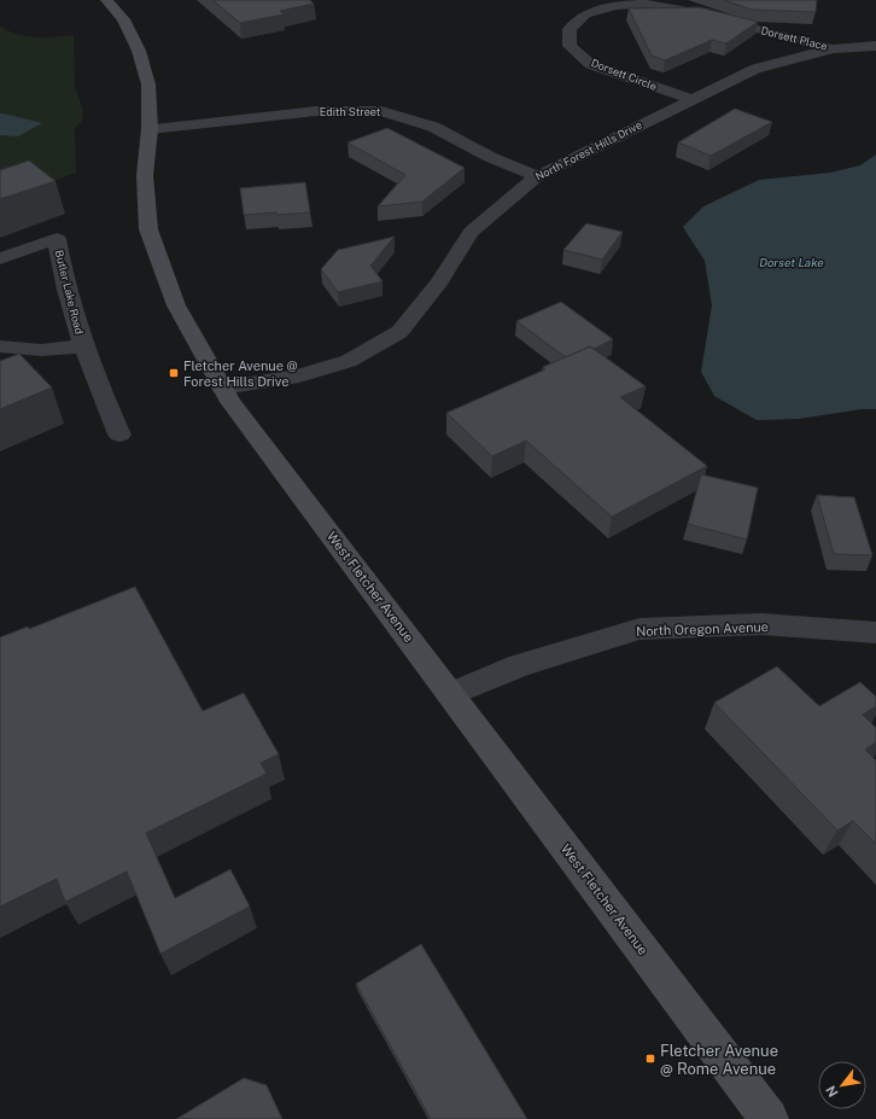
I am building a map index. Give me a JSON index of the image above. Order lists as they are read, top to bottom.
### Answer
{
  "streets": {
    "main road": ["West Fletcher Avenue"],
    "street": [
      "Dorsett Place",
      "Dorsett Circle",
      "Edith Street",
      "North Forest Hills Drive",
      "Butler Lake Road",
      "North Oregon Avenue"
    ]
  },
  "crossings": [
    ["Dorsett Place", "Dorsett Circle"],
    ["Dorsett Place", "North Forest Hills Drive"],
    ["Dorsett Circle", "North Forest Hills Drive"],
    ["Edith Street", "North Forest Hills Drive"],
    ["Edith Street", "West Fletcher Avenue"],
    ["North Forest Hills Drive", "West Fletcher Avenue"],
    ["West Fletcher Avenue", "North Oregon Avenue"]
  ],
  "water": ["Dorset Lake"],
  "places": {
    "transit": ["Fletcher Avenue @ Forest Hills Drive", "Fletcher Avenue @ Rome Avenue"]
  },
  "north": "bottom left"
}
